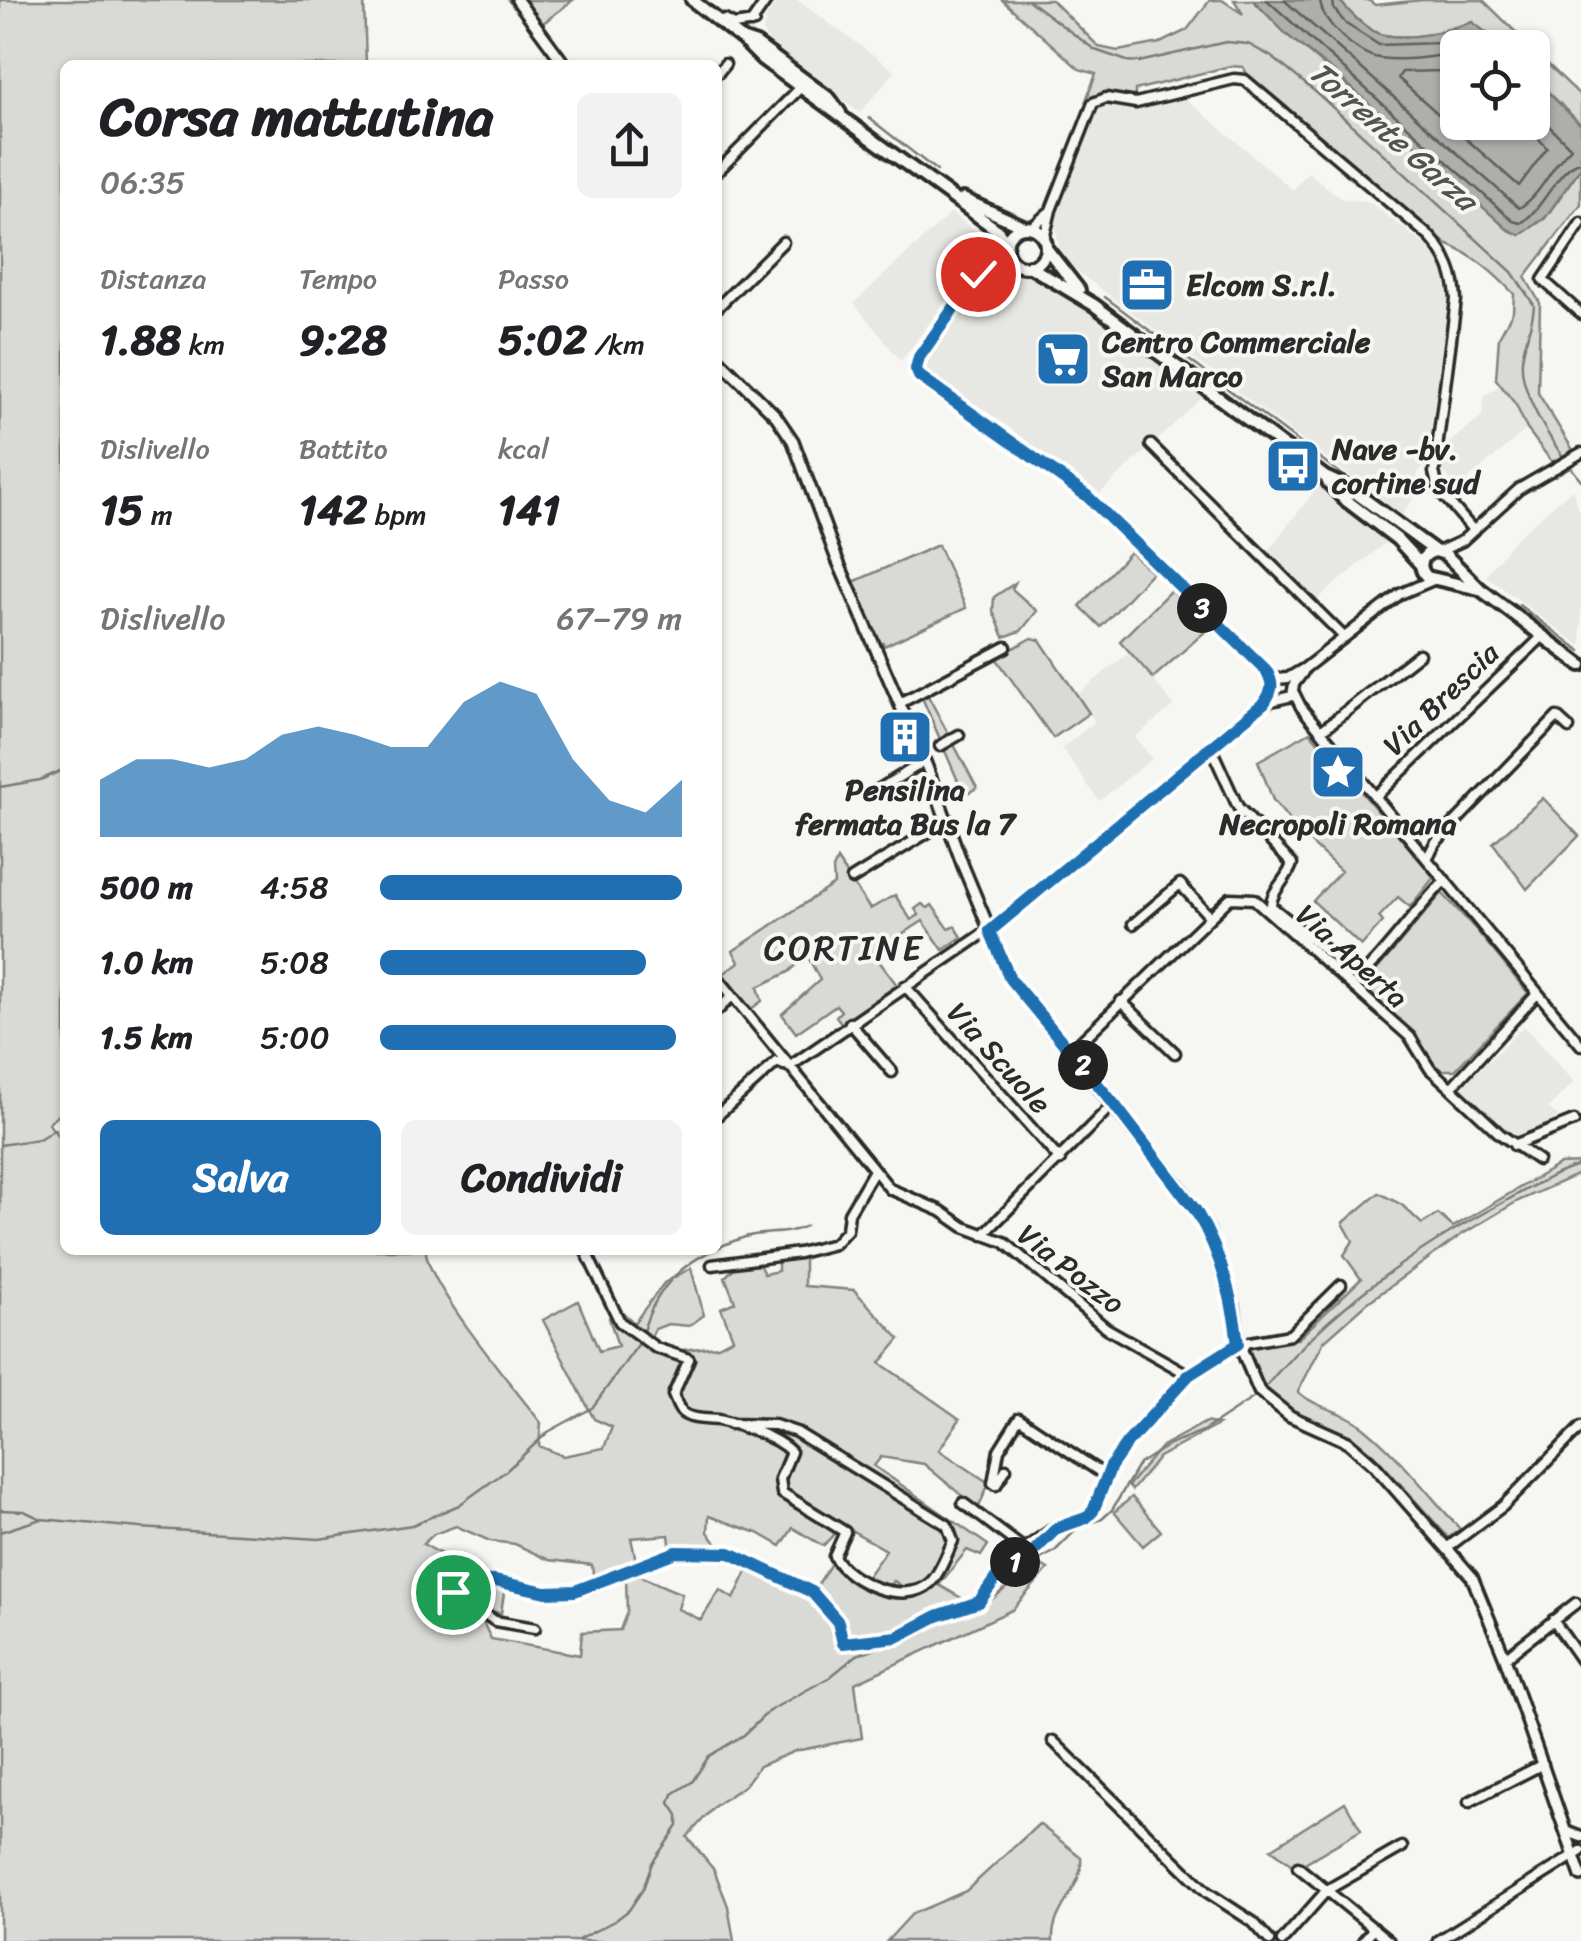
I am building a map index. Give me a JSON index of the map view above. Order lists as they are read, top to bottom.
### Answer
{
  "streets": {
    "main road": ["Via Brescia"],
    "street": ["Via Aperta", "Via Scuole", "Via Pozzo"]
  },
  "crossings": [
    ["Via Scuole", "Via Pozzo"]
  ],
  "districts": ["CORTINE"],
  "water": ["Torrente Garza"],
  "places": {
    "office": ["Elcom S.r.l."],
    "supermarket": ["Centro Commerciale San Marco"],
    "bus stop": ["Nave -bv. cortine sud"],
    "building": ["Pensilina fermata Bus la 7"],
    "place": ["Necropoli Romana"]
  },
  "page": {
    "heading": ["Corsa mattutina", "06:35"],
    "stats": [
      ["Distanza", "1.88 km"],
      ["Tempo", "9:28"],
      ["Passo", "5:02 /km"],
      ["Dislivello", "15 m"],
      ["Battito", "142 bpm"],
      ["kcal", "141"]
    ],
    "chart": ["Dislivello", "67–79 m"],
    "pins": ["3", "2", "1"],
    "list": [
      {
        "name": "500 m",
        "note": "4:58"
      },
      {
        "name": "1.0 km",
        "note": "5:08"
      },
      {
        "name": "1.5 km",
        "note": "5:00"
      }
    ],
    "buttons": ["Salva", "Condividi"]
  }
}
